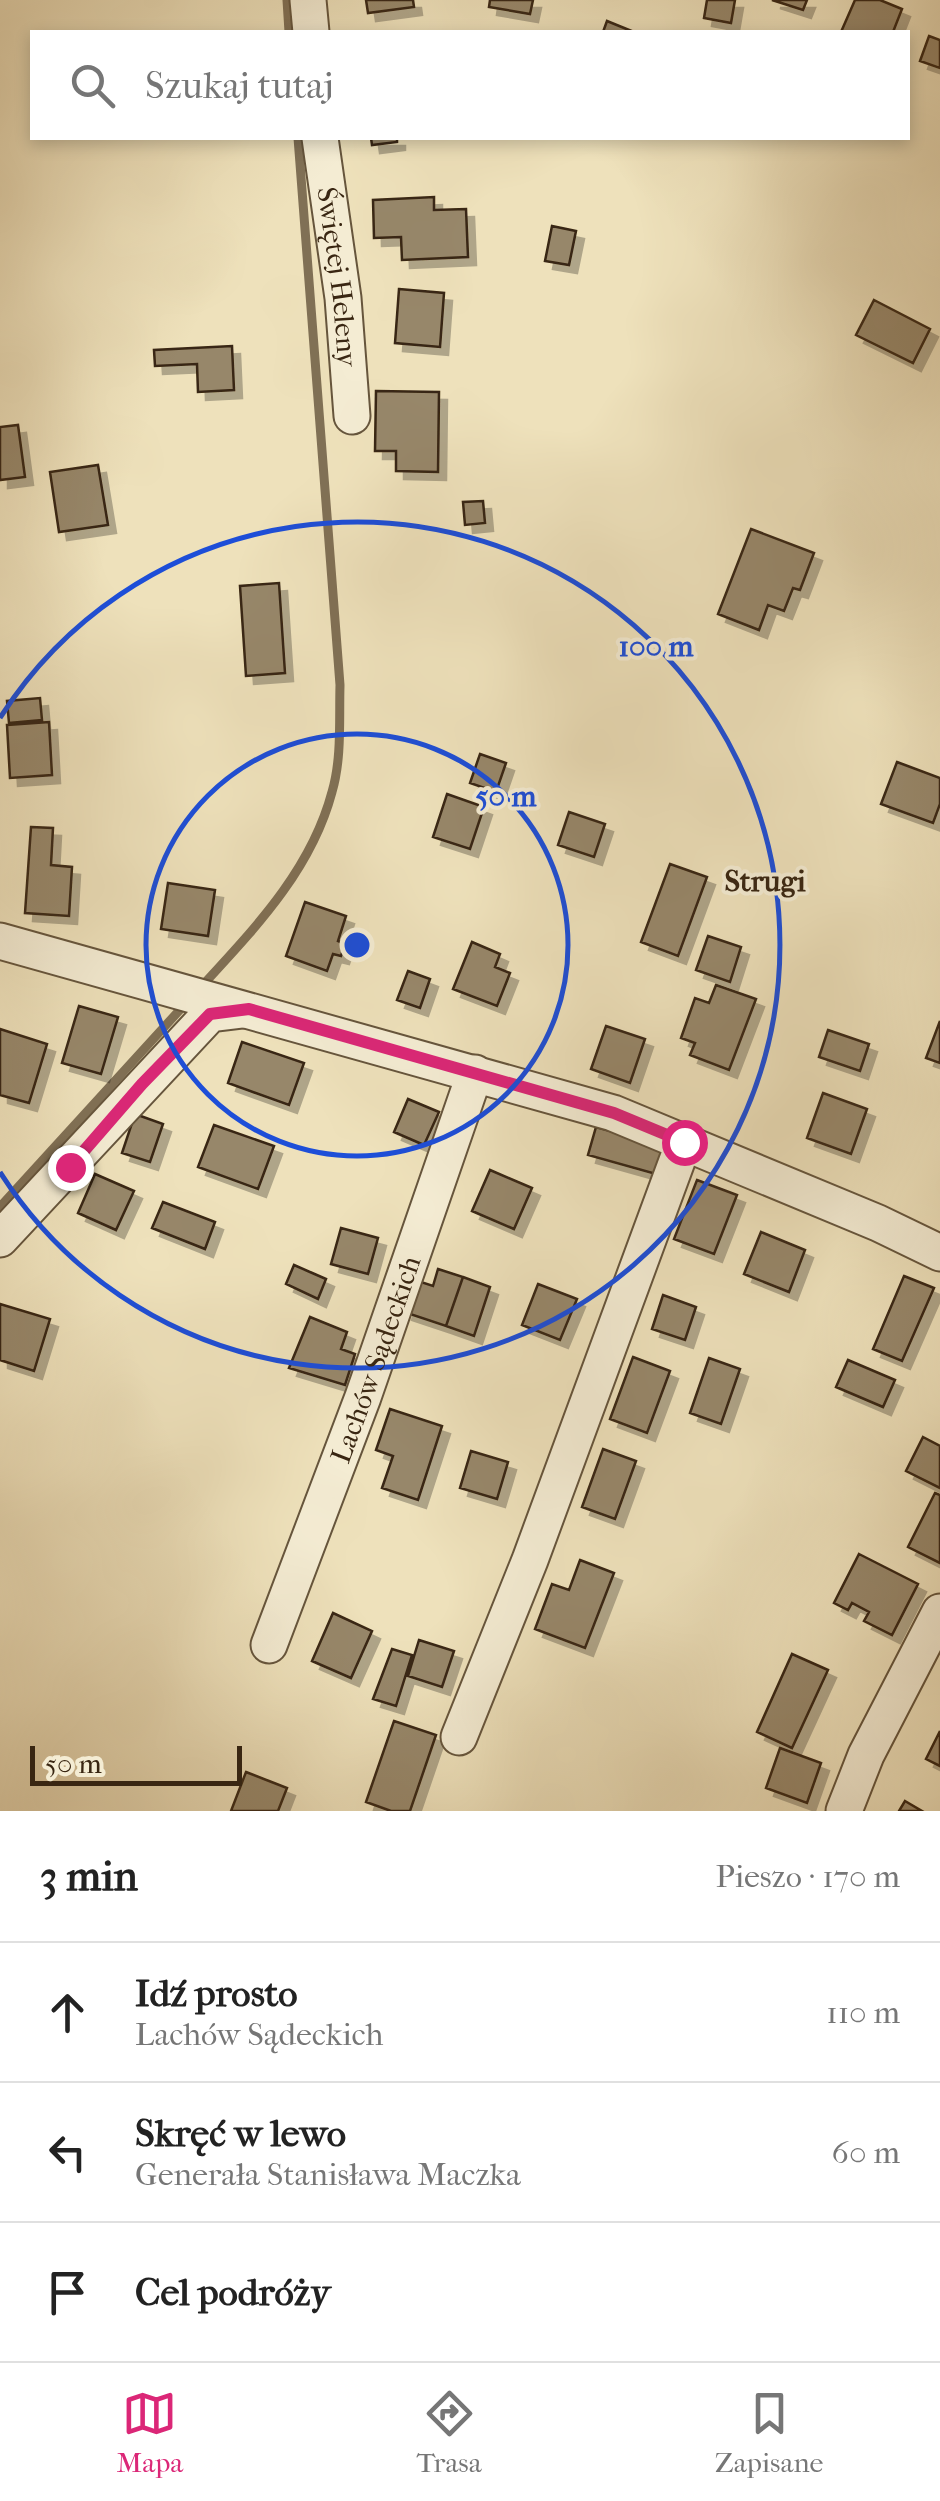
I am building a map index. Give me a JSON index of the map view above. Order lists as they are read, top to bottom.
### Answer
{
  "streets": {
    "street": ["Świętej Heleny", "Lachów Sądeckich"]
  },
  "districts": ["Strugi"],
  "scale_bar": "50 m",
  "page": {
    "search": "Szukaj tutaj",
    "scale": "50 m",
    "heading": ["3 min", "Pieszo · 170 m"],
    "list": [
      ["Idź prosto", "Lachów Sądeckich", "110 m"],
      ["Skręć w lewo", "Generała Stanisława Maczka", "60 m"],
      "Cel podróży"
    ],
    "nav": ["Mapa", "Trasa", "Zapisane"]
  },
  "rings": ["100 m", "50 m"]
}
